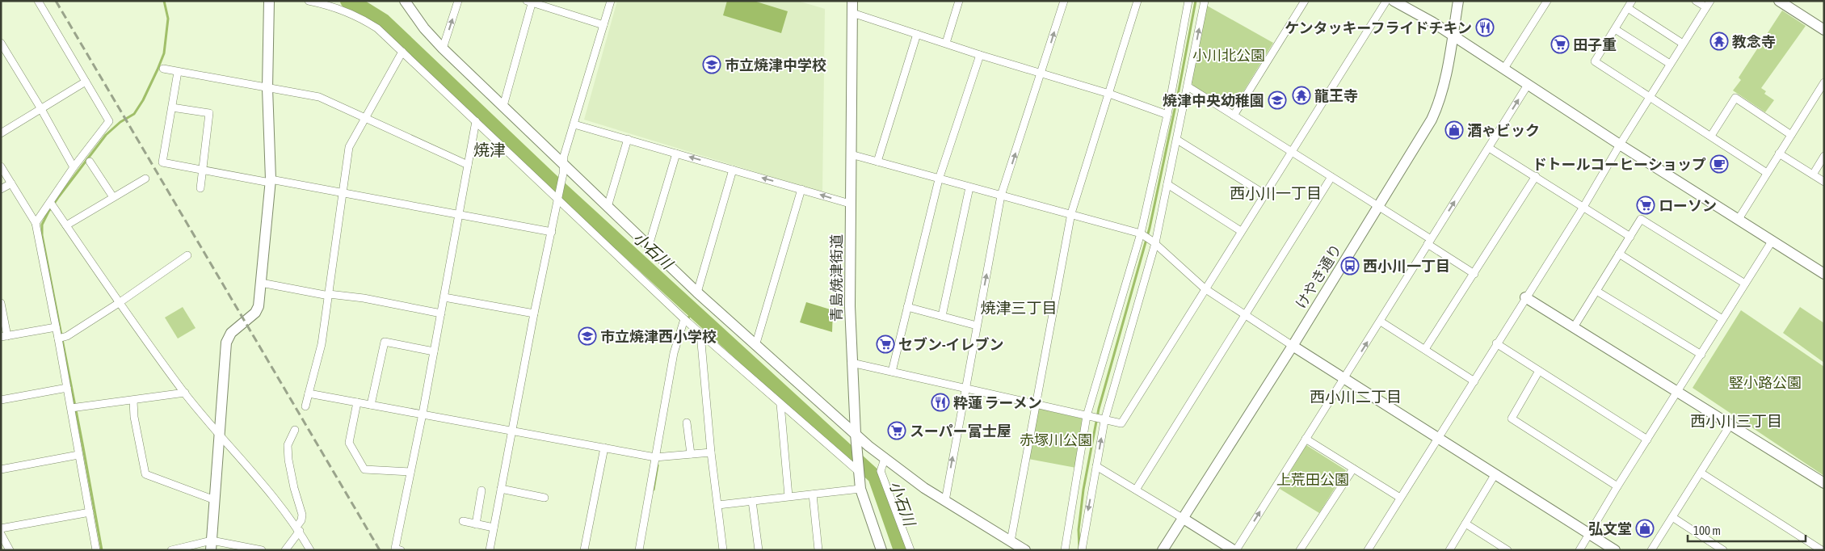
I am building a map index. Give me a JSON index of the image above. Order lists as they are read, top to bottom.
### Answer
{
  "streets": {
    "street": ["けやき通り", "青島焼津街道"]
  },
  "districts": [
    "焼津",
    "西小川一丁目",
    "焼津三丁目",
    "西小川二丁目",
    "西小川三丁目"
  ],
  "water": ["小石川"],
  "parks": [
    "小川北公園",
    "竪小路公園",
    "赤塚川公園",
    "上荒田公園"
  ],
  "places": {
    "restaurant": ["ケンタッキーフライドチキン", "粋蓮 ラーメン"],
    "temple": ["教念寺", "龍王寺"],
    "supermarket": [
      "田子重",
      "ローソン",
      "セブン-イレブン",
      "スーパー富士屋"
    ],
    "school or university": ["市立焼津中学校", "焼津中央幼稚園", "市立焼津西小学校"],
    "shop": ["酒ゃビック", "弘文堂"],
    "cafe": ["ドトールコーヒーショップ"],
    "bus stop": ["西小川一丁目"]
  },
  "scale_bar": "100 m"
}
